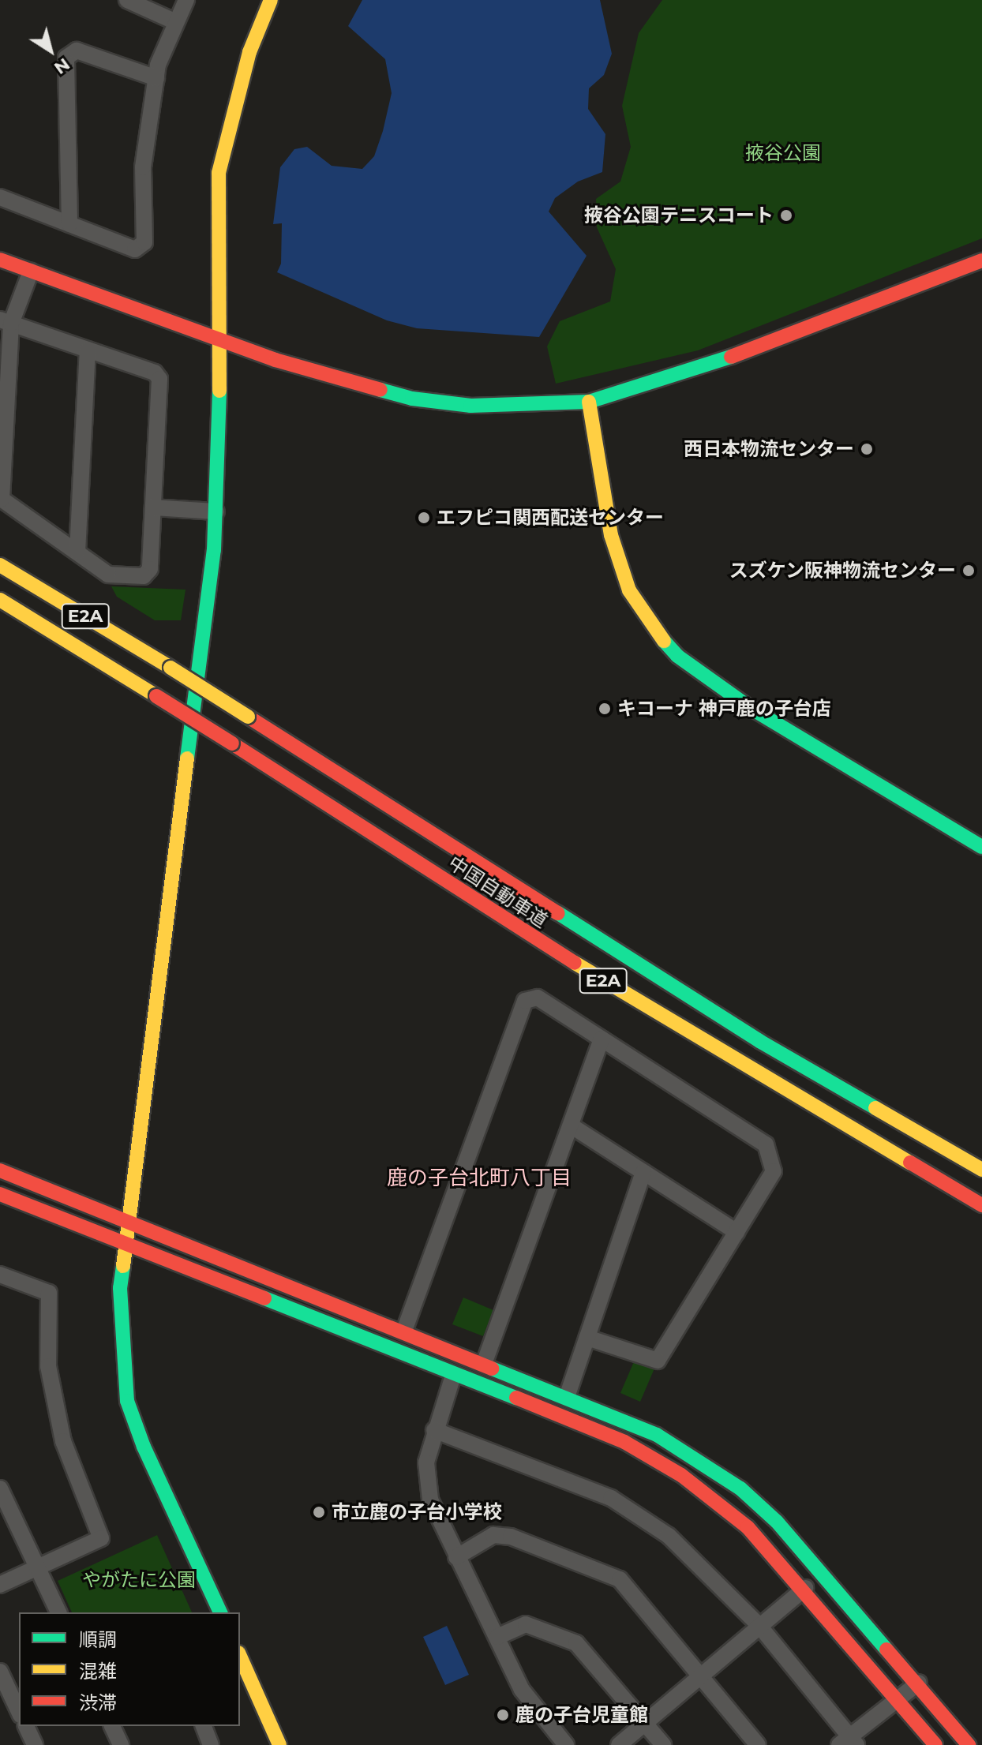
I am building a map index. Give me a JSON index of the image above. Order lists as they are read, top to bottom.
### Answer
{
  "streets": {
    "main road": ["E2A", "中国自動車道"]
  },
  "districts": ["鹿の子台北町八丁目"],
  "parks": ["掖谷公園", "やがたに公園"],
  "places": [
    "掖谷公園テニスコート",
    "西日本物流センター",
    "エフピコ関西配送センター",
    "スズケン阪神物流センター",
    "キコーナ 神戸鹿の子台店",
    "市立鹿の子台小学校",
    "鹿の子台児童館"
  ],
  "legend": ["順調", "混雑", "渋滞"],
  "north": "bottom right"
}
